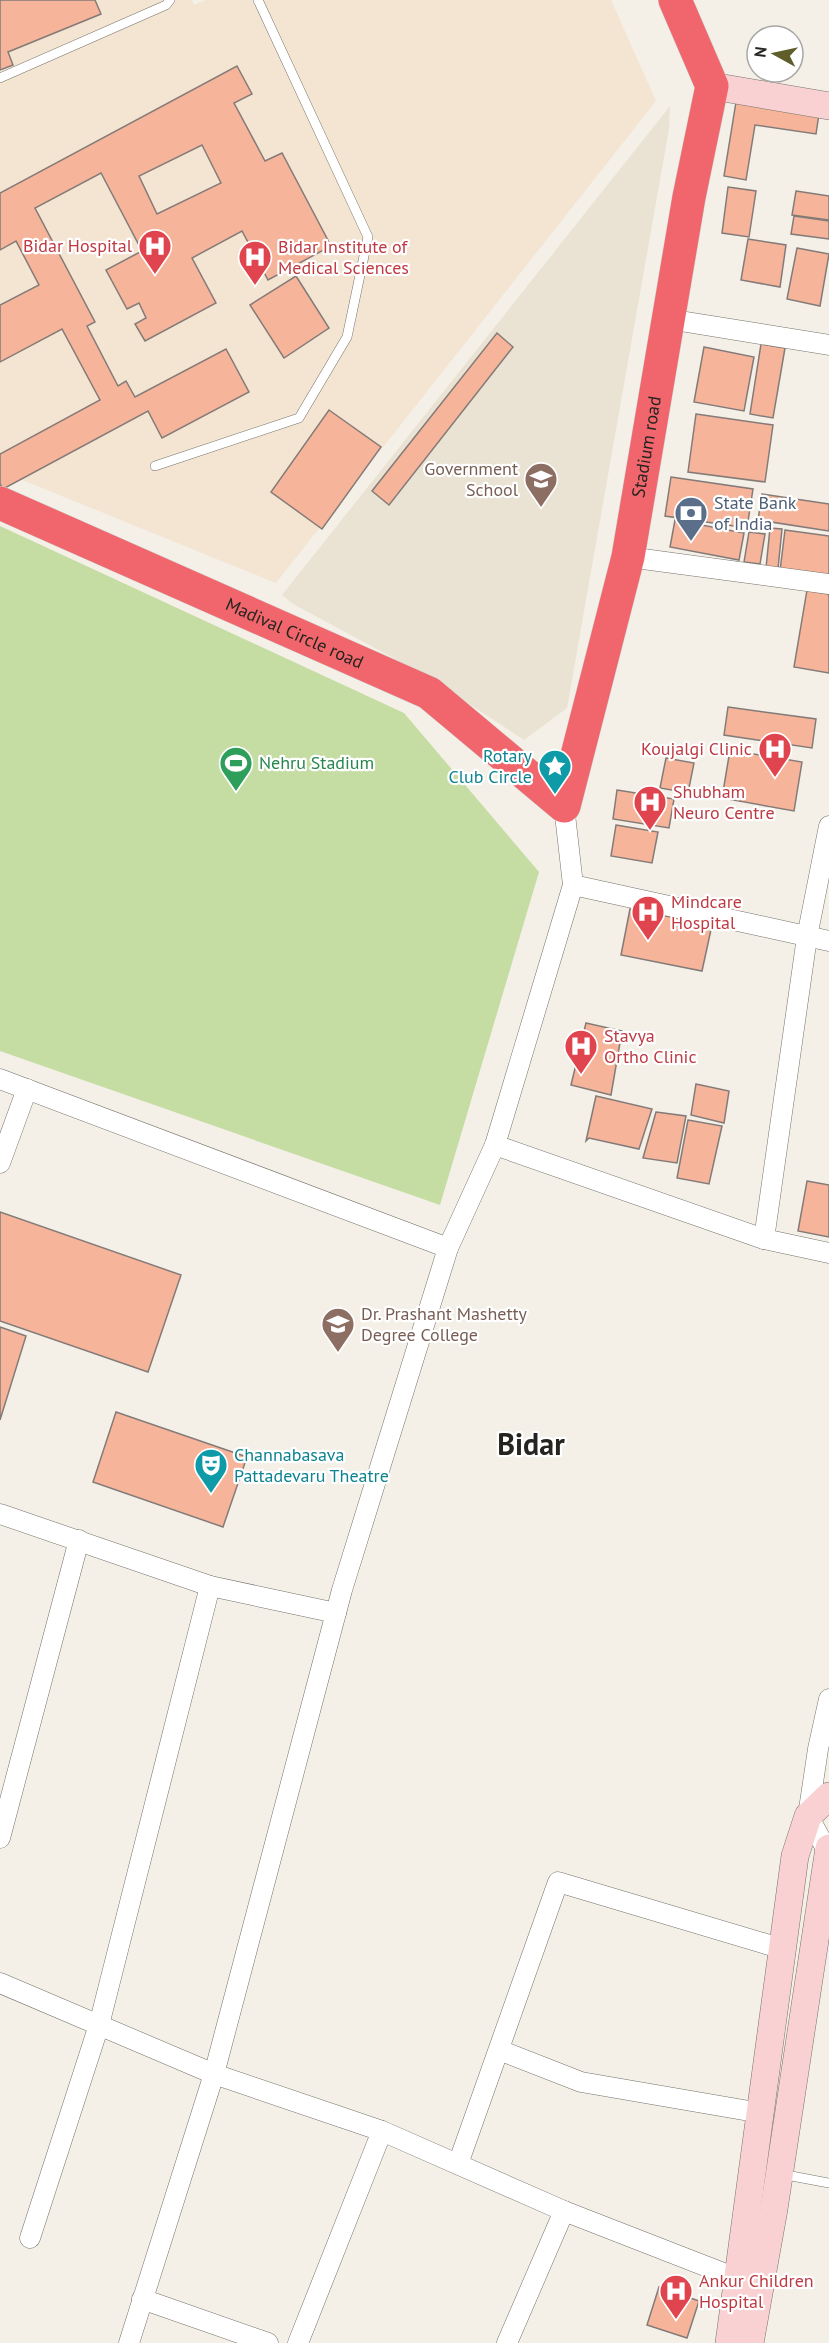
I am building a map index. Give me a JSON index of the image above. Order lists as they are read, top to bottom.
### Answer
{
  "streets": {
    "highway": ["Stadium road", "Madival Circle road"]
  },
  "crossings": [
    ["Stadium road", "Madival Circle road"]
  ],
  "districts": ["Bidar"],
  "places": {
    "hospital": [
      "Bidar Hospital",
      "Bidar Institute of Medical Sciences",
      "Koujalgi Clinic",
      "Shubham Neuro Centre",
      "Mindcare Hospital",
      "Stavya Ortho Clinic",
      "Ankur Children Hospital"
    ],
    "school or university": ["Government School", "Dr. Prashant Mashetty Degree College"],
    "bank": ["State Bank of India"],
    "sports": ["Nehru Stadium"],
    "place": ["Rotary Club Circle"],
    "theatre": ["Channabasava Pattadevaru Theatre"]
  },
  "north": "left"
}
